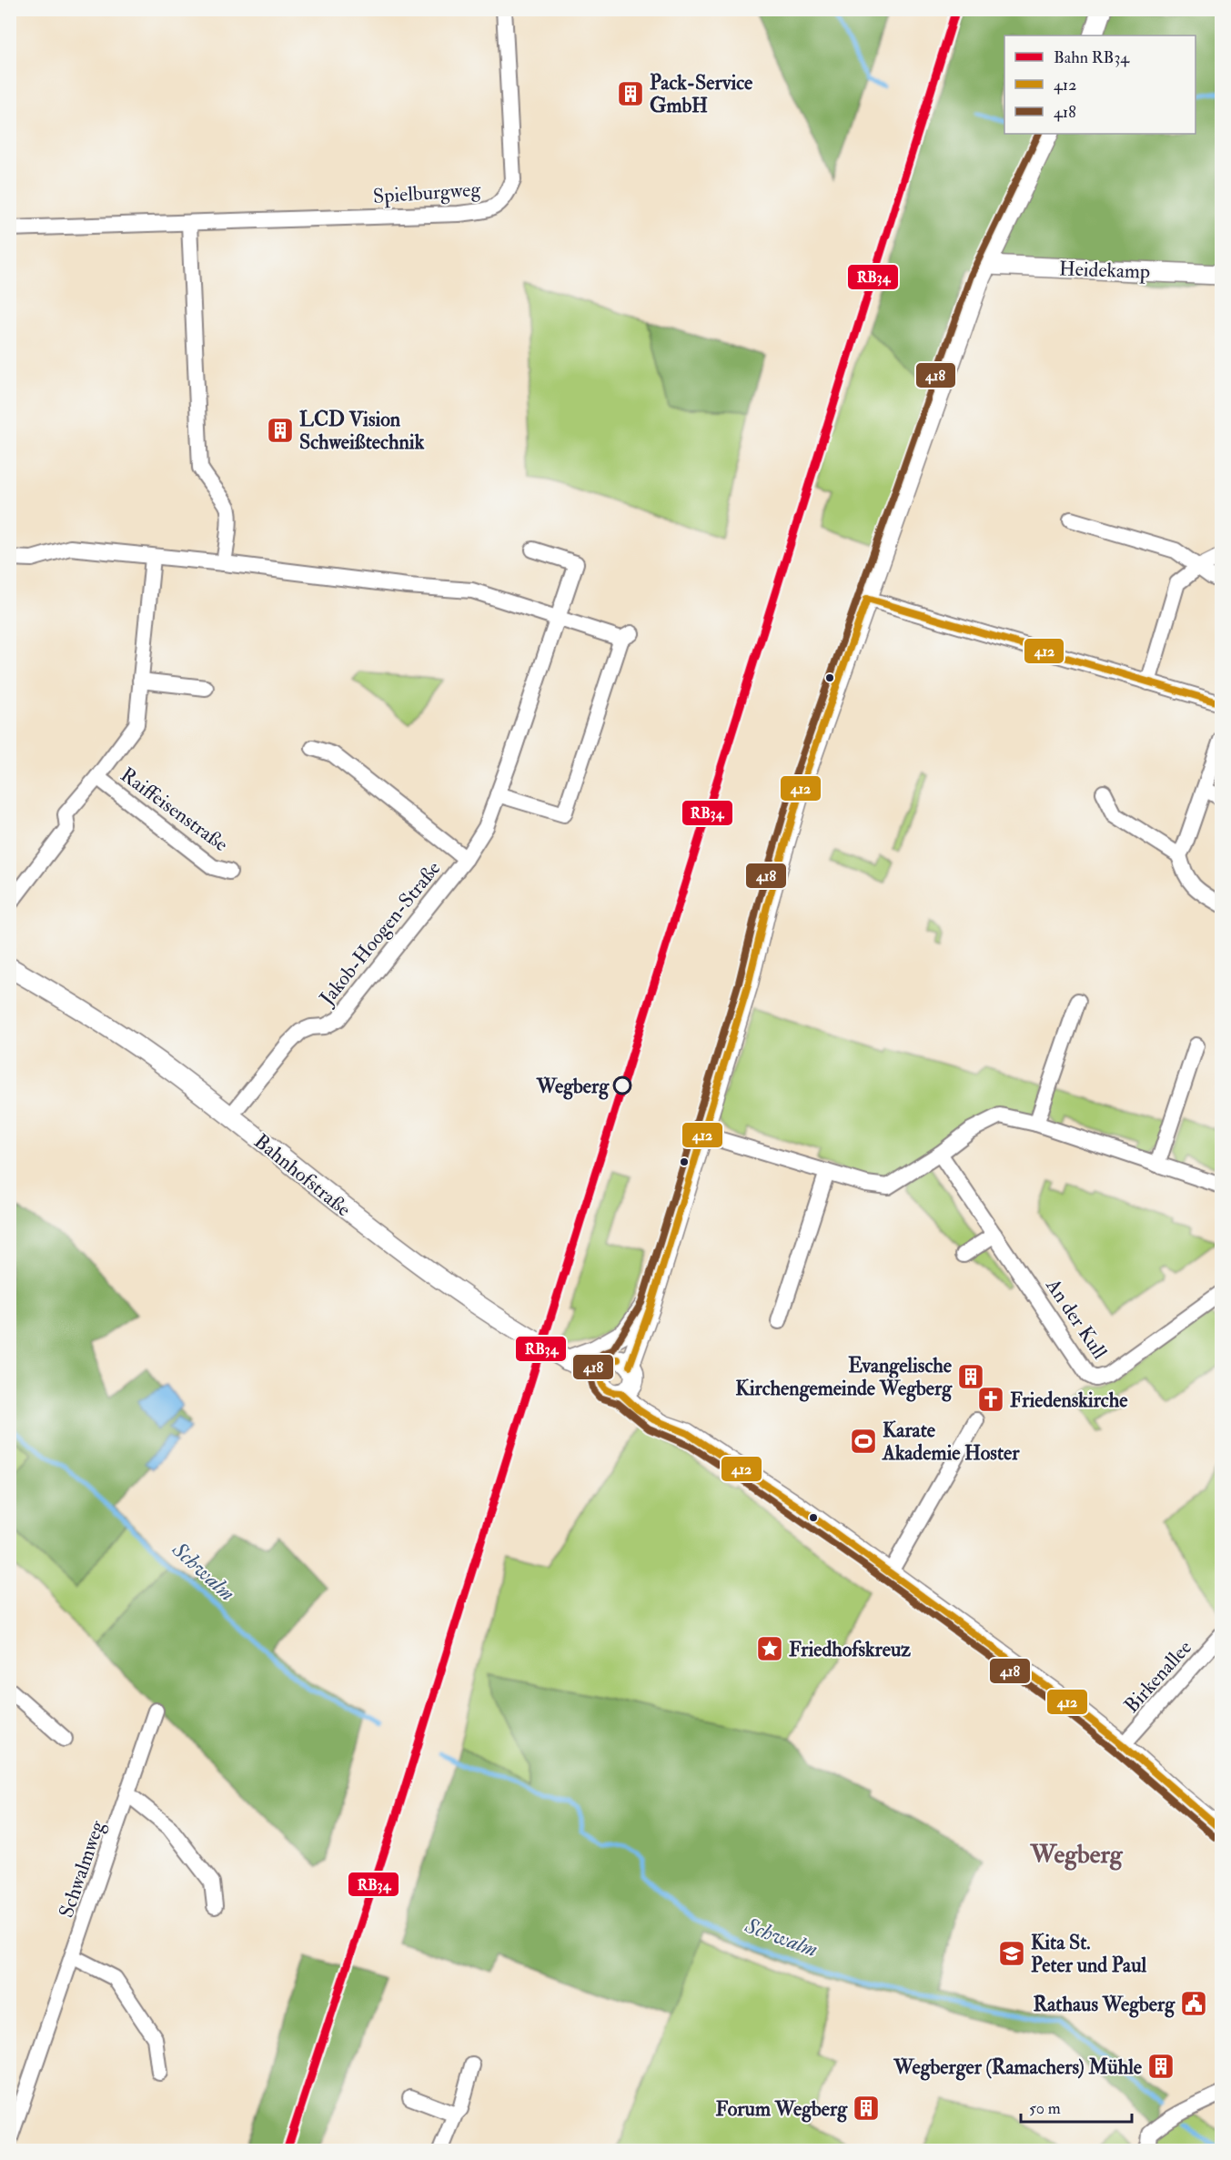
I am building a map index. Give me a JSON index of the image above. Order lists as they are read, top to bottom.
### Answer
{
  "streets": {
    "street": [
      "Spielburgweg",
      "Heidekamp",
      "Raiffeisenstraße",
      "Jakob-Hoogen-Straße",
      "Bahnhofstraße",
      "An der Kull",
      "Birkenallee",
      "Schwalmweg"
    ]
  },
  "crossings": [
    ["Jakob-Hoogen-Straße", "Bahnhofstraße"],
    ["Bahnhofstraße", "Birkenallee"]
  ],
  "districts": ["Wegberg"],
  "water": ["Schwalm"],
  "places": {
    "building": [
      "Pack-Service GmbH",
      "LCD Vision Schweißtechnik",
      "Evangelische Kirchengemeinde Wegberg",
      "Wegberger (Ramachers) Mühle",
      "Forum Wegberg"
    ],
    "other": ["Wegberg"],
    "church": ["Friedenskirche"],
    "sports": ["Karate Akademie Hoster"],
    "place": ["Friedhofskreuz"],
    "school or university": ["Kita St. Peter und Paul"],
    "public building": ["Rathaus Wegberg"]
  },
  "lines": ["rail line RB34", "transit line 418", "transit line 412"],
  "legend": ["Bahn RB34", "412", "418"],
  "scale_bar": "50 m"
}
